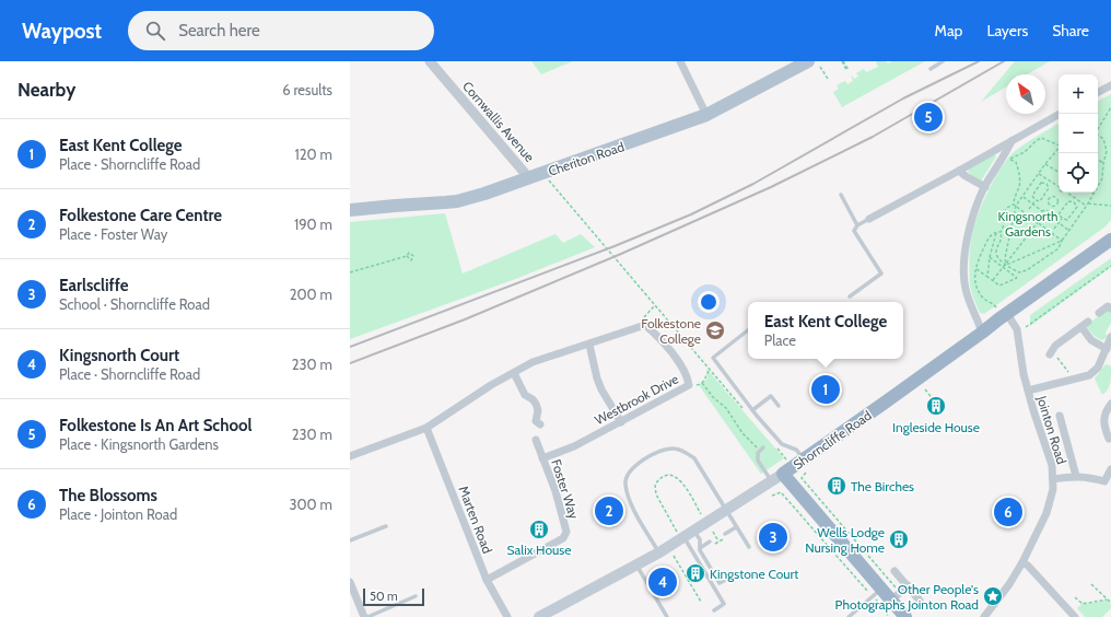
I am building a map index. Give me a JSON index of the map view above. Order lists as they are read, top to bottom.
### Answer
{
  "streets": {
    "highway": ["Shorncliffe Road"],
    "main road": ["Cheriton Road"],
    "street": [
      "Cornwallis Avenue",
      "Westbrook Drive",
      "Jointon Road",
      "Foster Way",
      "Marten Road"
    ]
  },
  "crossings": [
    ["Cornwallis Avenue", "Cheriton Road"],
    ["Westbrook Drive", "Foster Way"],
    ["Jointon Road", "Shorncliffe Road"],
    ["Foster Way", "Marten Road"]
  ],
  "parks": ["Kingsnorth Gardens"],
  "places": {
    "school or university": ["Folkestone College"],
    "building": [
      "Ingleside House",
      "The Birches",
      "Salix House",
      "Wells Lodge Nursing Home",
      "Kingstone Court"
    ],
    "place": ["Other People's Photographs Jointon Road"]
  },
  "scale_bar": "50 m",
  "north": "top left",
  "page": {
    "header": "Waypost",
    "search": "Search here",
    "nav": ["Map", "Layers", "Share"],
    "heading": ["Nearby", "6 results"],
    "map_buttons": ["+", "−"],
    "pins": [
      "5",
      "1",
      "2",
      "6",
      "3",
      "4"
    ],
    "list": [
      {
        "mark": "1",
        "name": "East Kent College",
        "note": "Place · Shorncliffe Road",
        "value": "120 m"
      },
      {
        "mark": "2",
        "name": "Folkestone Care Centre",
        "note": "Place · Foster Way",
        "value": "190 m"
      },
      {
        "mark": "3",
        "name": "Earlscliffe",
        "note": "School · Shorncliffe Road",
        "value": "200 m"
      },
      {
        "mark": "4",
        "name": "Kingsnorth Court",
        "note": "Place · Shorncliffe Road",
        "value": "230 m"
      },
      {
        "mark": "5",
        "name": "Folkestone Is An Art School",
        "note": "Place · Kingsnorth Gardens",
        "value": "230 m"
      },
      {
        "mark": "6",
        "name": "The Blossoms",
        "note": "Place · Jointon Road",
        "value": "300 m"
      }
    ],
    "popup": ["East Kent College", "Place"],
    "scale": "50 m"
  }
}
